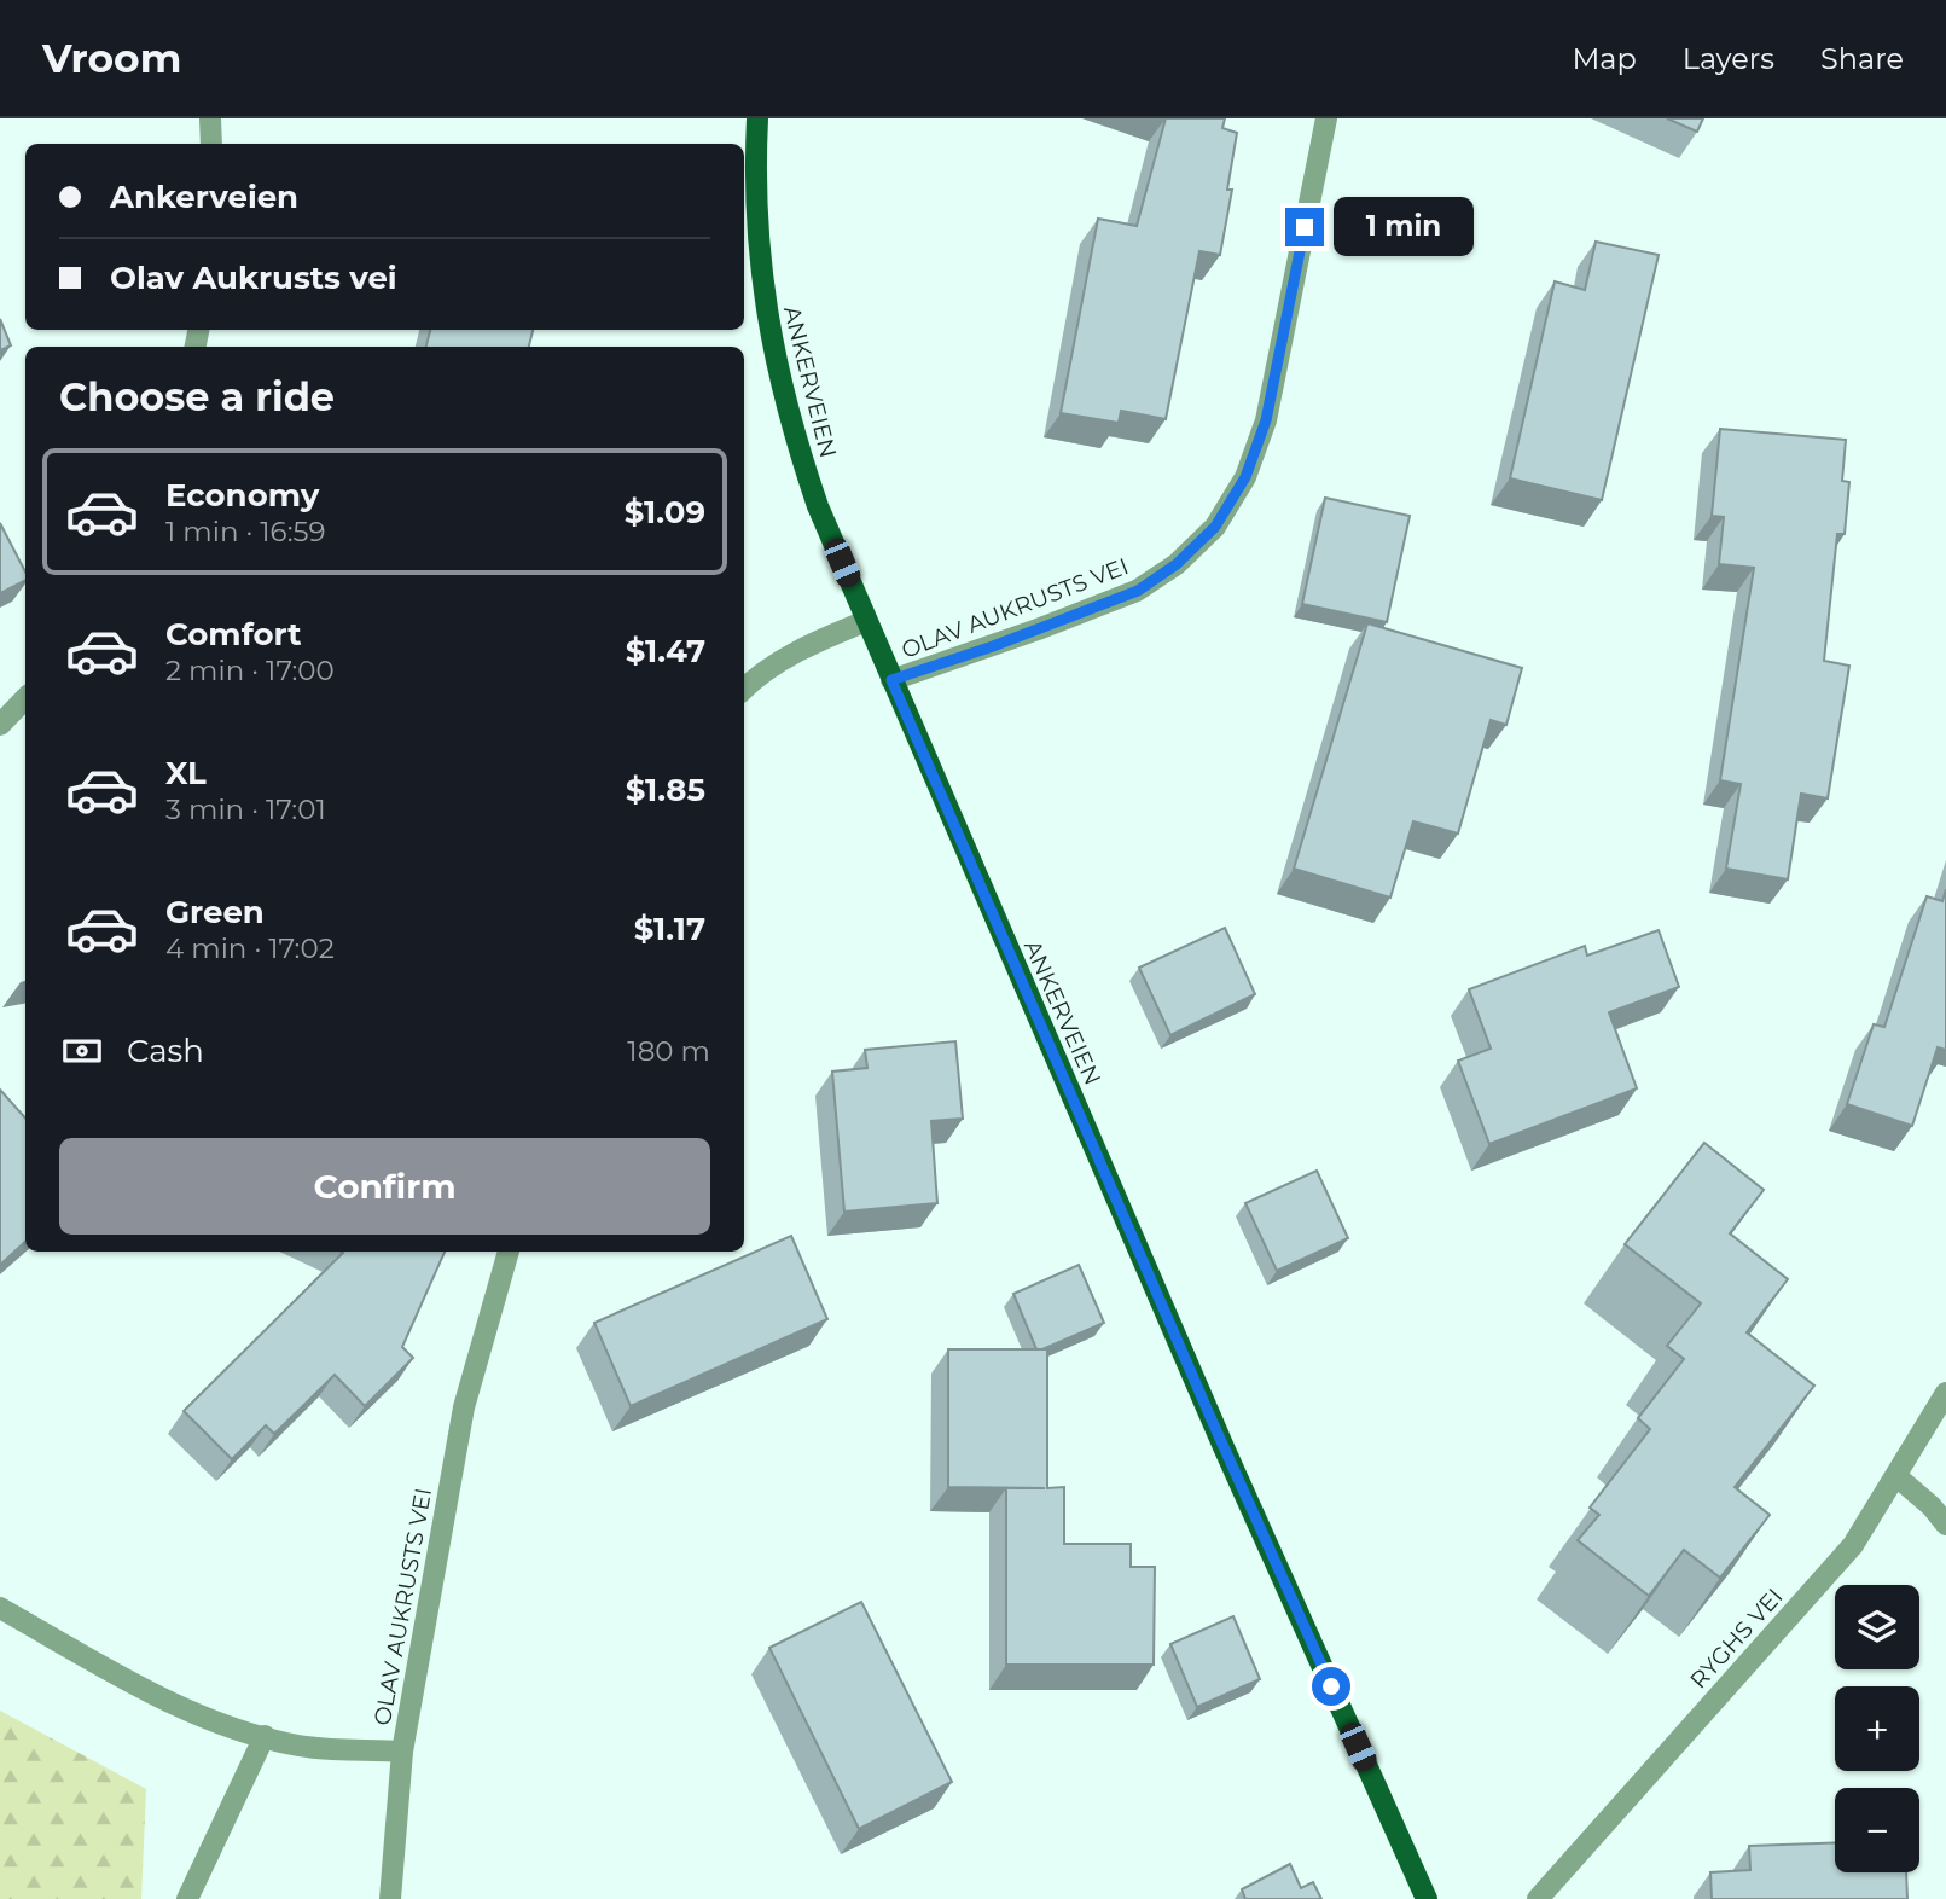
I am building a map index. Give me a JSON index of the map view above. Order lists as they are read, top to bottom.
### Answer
{
  "streets": {
    "main road": ["ANKERVEIEN"],
    "street": ["OLAV AUKRUSTS VEI", "RYGHS VEI"]
  },
  "crossings": [
    ["ANKERVEIEN", "OLAV AUKRUSTS VEI"]
  ],
  "page": {
    "header": "Vroom",
    "nav": ["Map", "Layers", "Share"],
    "banner": ["Ankerveien", "Olav Aukrusts vei"],
    "bubble": "1 min",
    "heading": "Choose a ride",
    "list": [
      {
        "name": "Economy",
        "note": "1 min · 16:59",
        "value": "$1.09"
      },
      {
        "name": "Comfort",
        "note": "2 min · 17:00",
        "value": "$1.47"
      },
      {
        "name": "XL",
        "note": "3 min · 17:01",
        "value": "$1.85"
      },
      {
        "name": "Green",
        "note": "4 min · 17:02",
        "value": "$1.17"
      }
    ],
    "pay": ["Cash", "180 m"],
    "buttons": "Confirm",
    "map_buttons": ["+", "−"]
  }
}
